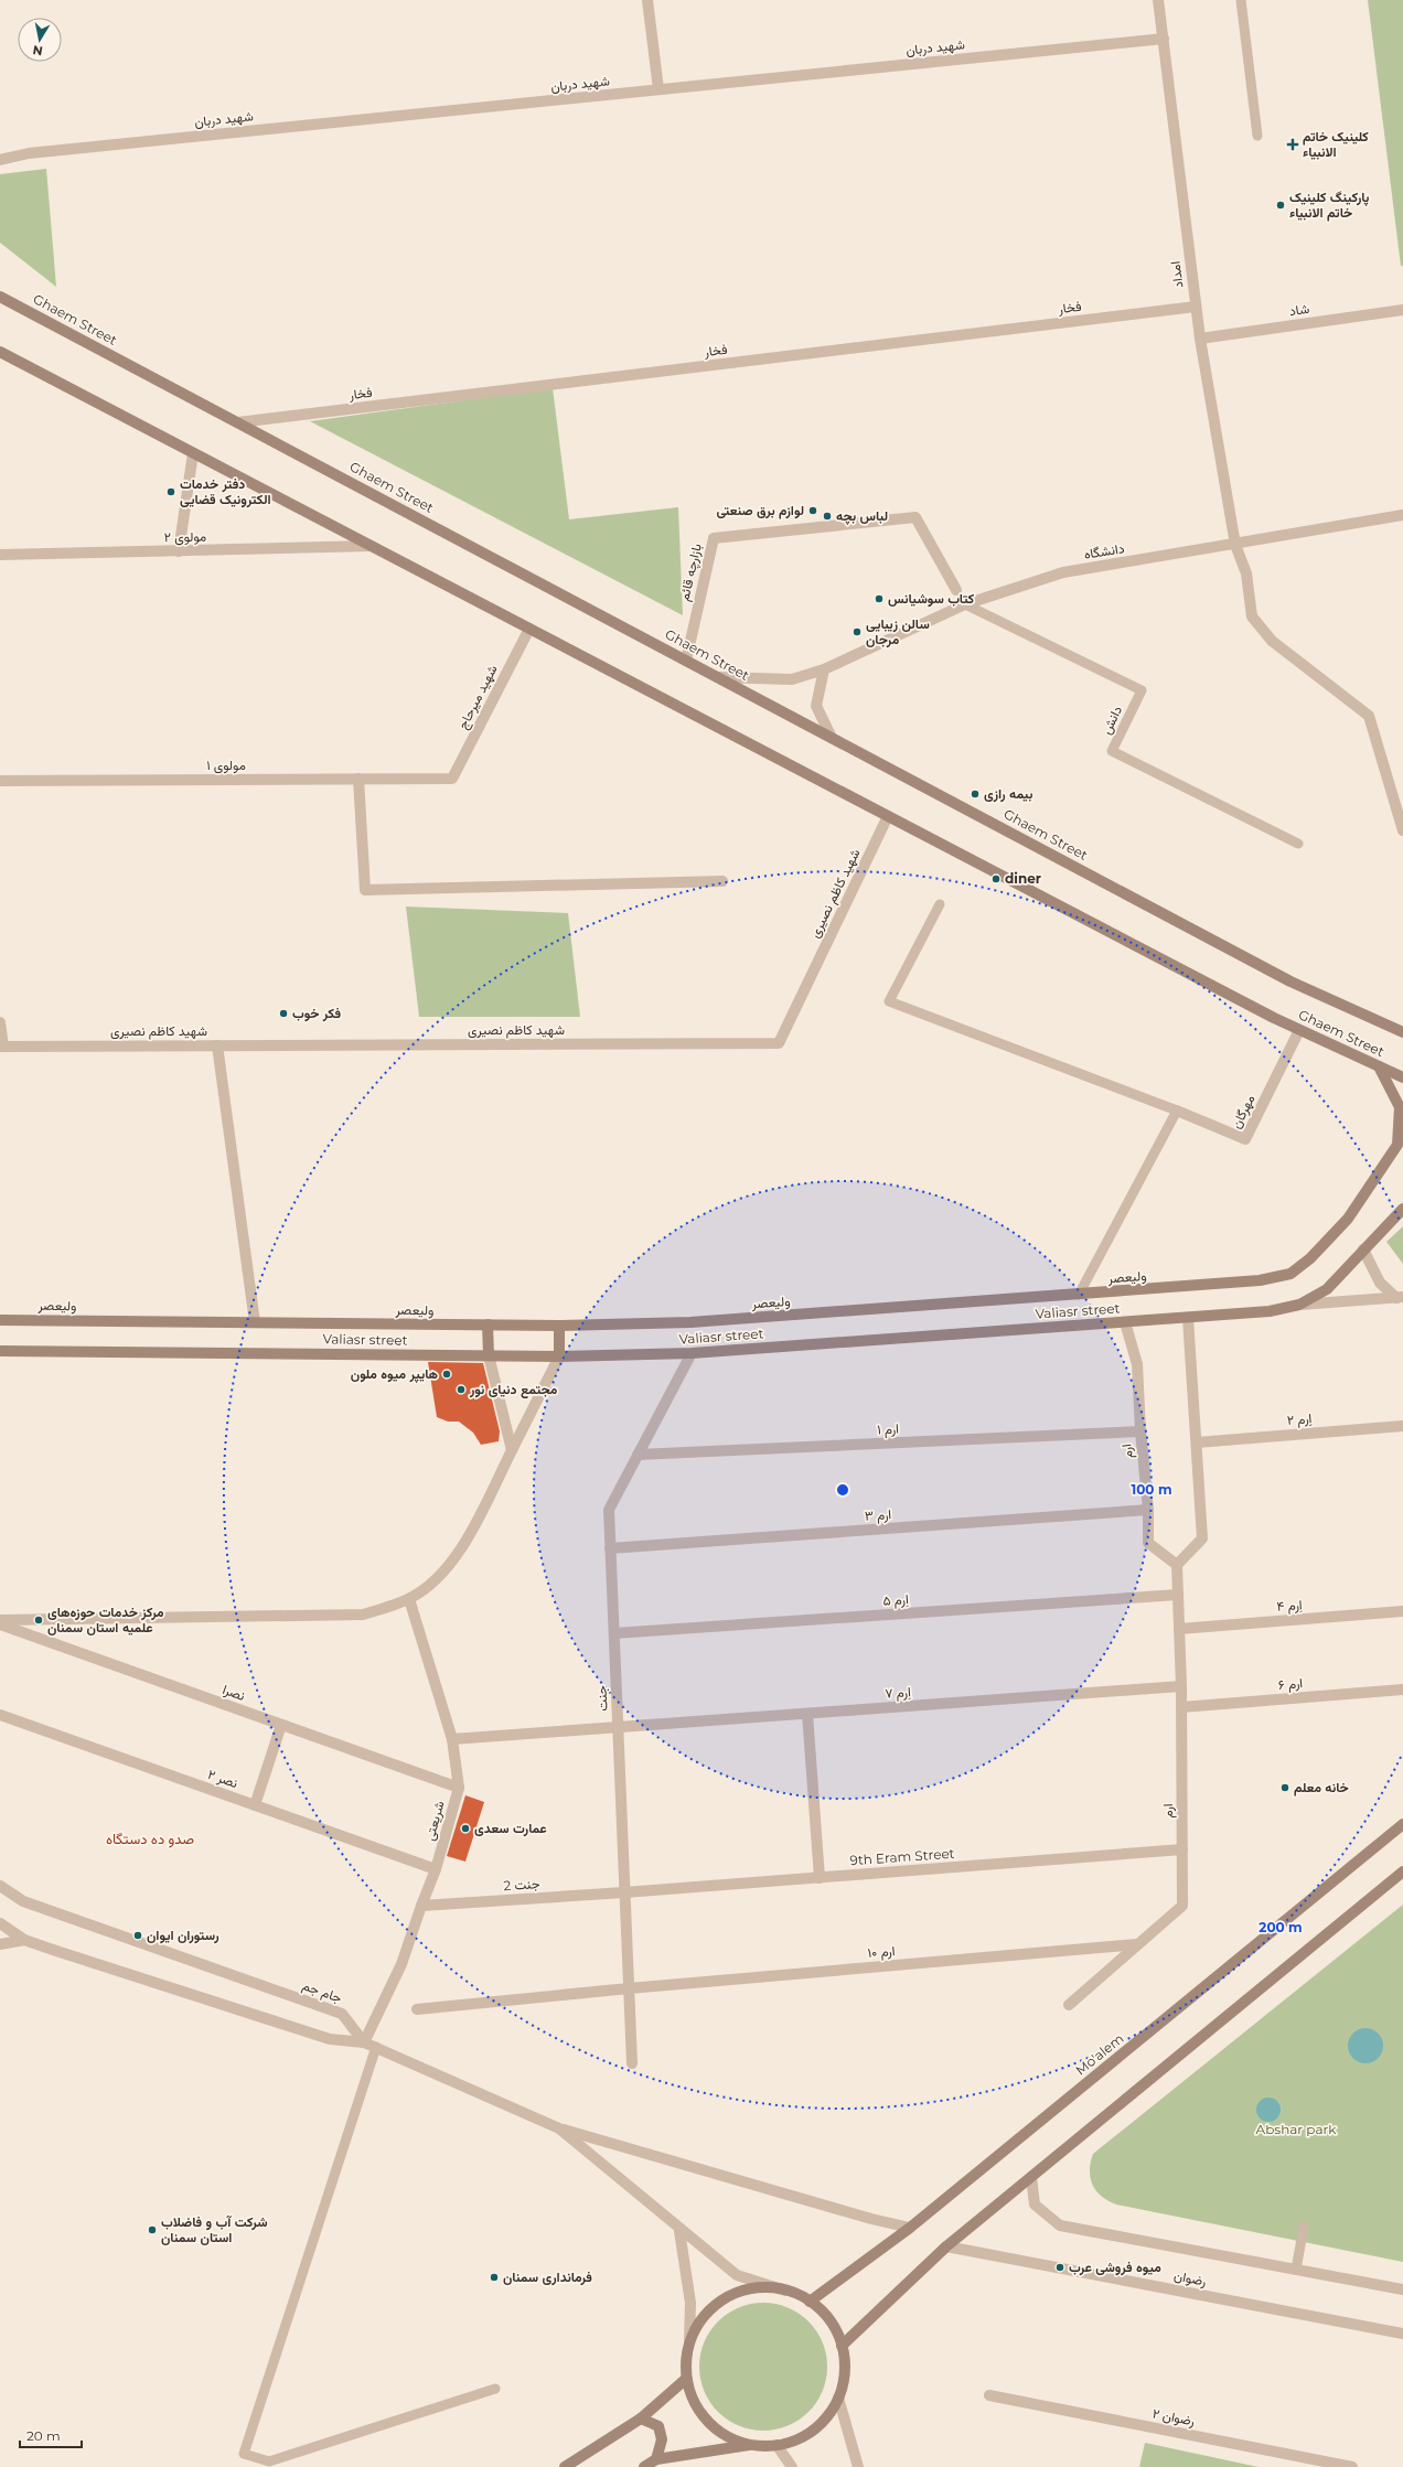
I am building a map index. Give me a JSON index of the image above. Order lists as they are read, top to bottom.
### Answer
{
  "streets": {
    "main road": [
      "Ghaem Street",
      "ولیعصر",
      "Valiasr street",
      "Mo'alem"
    ],
    "street": [
      "شهید دربان",
      "امداد",
      "فخار",
      "شاد",
      "مولوی ۲",
      "دانشگاه",
      "بازارچه قائم",
      "شهید میرحاج",
      "مولوی ۱",
      "شهید کاظم نصیری",
      "مهرگان",
      "اِرم ۲",
      "ارم ۱",
      "ارم",
      "ارم ۳",
      "اِرم ۵",
      "اِرم ۴",
      "ارم ۶",
      "نصرا",
      "اِرم ۷",
      "جنت",
      "نصر ۲",
      "شریعتی",
      "9th Eram Street",
      "جنت 2",
      "ارم ۱۰",
      "جام جم",
      "رضوان",
      "رضوان ۲"
    ],
    "lane": ["دانش"]
  },
  "crossings": [
    ["شهید دربان", "امداد"],
    ["امداد", "فخار"],
    ["امداد", "شاد"],
    ["امداد", "دانشگاه"],
    ["فخار", "Ghaem Street"],
    ["Ghaem Street", "مولوی ۲"],
    ["Ghaem Street", "دانشگاه"],
    ["Ghaem Street", "بازارچه قائم"],
    ["Ghaem Street", "شهید میرحاج"],
    ["Ghaem Street", "شهید کاظم نصیری"],
    ["Ghaem Street", "مهرگان"],
    ["Ghaem Street", "ولیعصر"],
    ["دانشگاه", "دانش"],
    ["شهید میرحاج", "مولوی ۱"],
    ["Valiasr street", "ارم"],
    ["Valiasr street", "جنت"],
    ["ارم ۱", "ارم"],
    ["ارم ۱", "جنت"],
    ["ارم", "ارم ۳"],
    ["ارم", "اِرم ۵"],
    ["ارم", "اِرم ۴"],
    ["ارم", "ارم ۶"],
    ["ارم", "اِرم ۷"],
    ["ارم", "9th Eram Street"],
    ["ارم", "ارم ۱۰"],
    ["ارم ۳", "جنت"],
    ["اِرم ۵", "جنت"],
    ["نصرا", "شریعتی"],
    ["اِرم ۷", "جنت"],
    ["اِرم ۷", "شریعتی"],
    ["جنت", "9th Eram Street"],
    ["جنت", "جنت 2"],
    ["جنت", "ارم ۱۰"],
    ["نصر ۲", "شریعتی"],
    ["شریعتی", "جنت 2"],
    ["شریعتی", "جام جم"],
    ["9th Eram Street", "جنت 2"]
  ],
  "districts": ["صدو ده دستگاه"],
  "parks": ["Abshar park"],
  "places": {
    "health": ["کلینیک خاتم الانبیاء"],
    "other": [
      "پارکینگ کلینیک خاتم الانبیاء",
      "دفتر خدمات الکترونیک قضایی",
      "لوازم برق صنعتی",
      "لباس بچه",
      "کتاب سوشیانس",
      "سالن زیبایی مرجان",
      "بیمه رازی",
      "diner",
      "فکر خوب",
      "هایپر میوه ملون",
      "مجتمع دنیای نور",
      "مرکز خدمات حوزه‌های علمیه استان سمنان",
      "خانه معلم",
      "عمارت سعدی",
      "رستوران ایوان",
      "شرکت آب و فاضلاب استان سمنان",
      "میوه فروشی عرب",
      "فرمانداری سمنان"
    ]
  },
  "scale_bar": "20 m",
  "north": "bottom",
  "rings": ["100 m", "200 m"]
}
